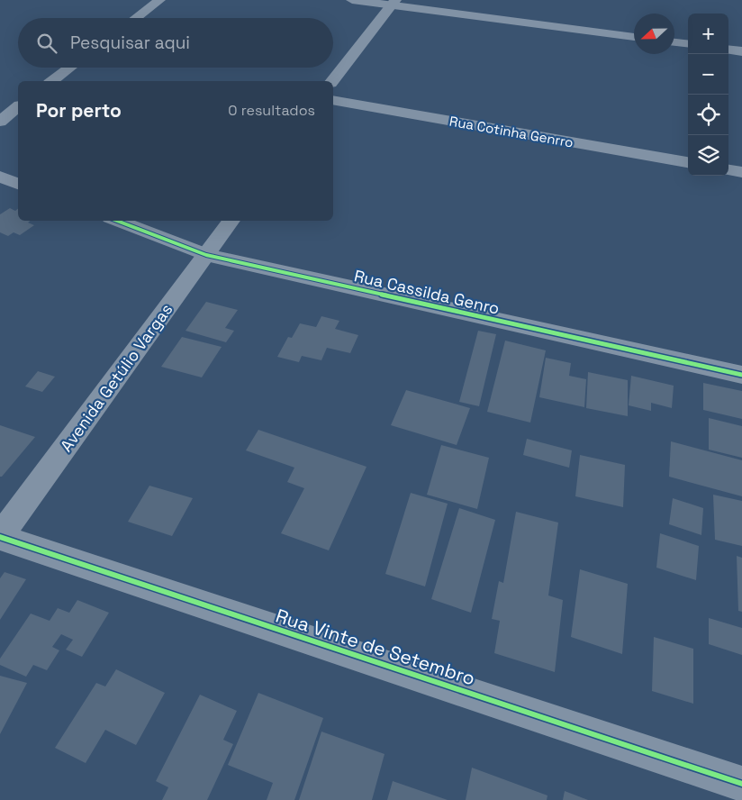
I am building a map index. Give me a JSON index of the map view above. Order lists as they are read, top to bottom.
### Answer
{
  "streets": {
    "street": [
      "Rua Cotinha Genrro",
      "Rua Cassilda Genro",
      "Avenida Getúlio Vargas",
      "Rua Vinte de Setembro"
    ]
  },
  "crossings": [
    ["Rua Cassilda Genro", "Avenida Getúlio Vargas"],
    ["Avenida Getúlio Vargas", "Rua Vinte de Setembro"]
  ],
  "north": "left",
  "page": {
    "map_buttons": ["+", "−"],
    "search": "Pesquisar aqui",
    "heading": ["Por perto", "0 resultados"]
  }
}
